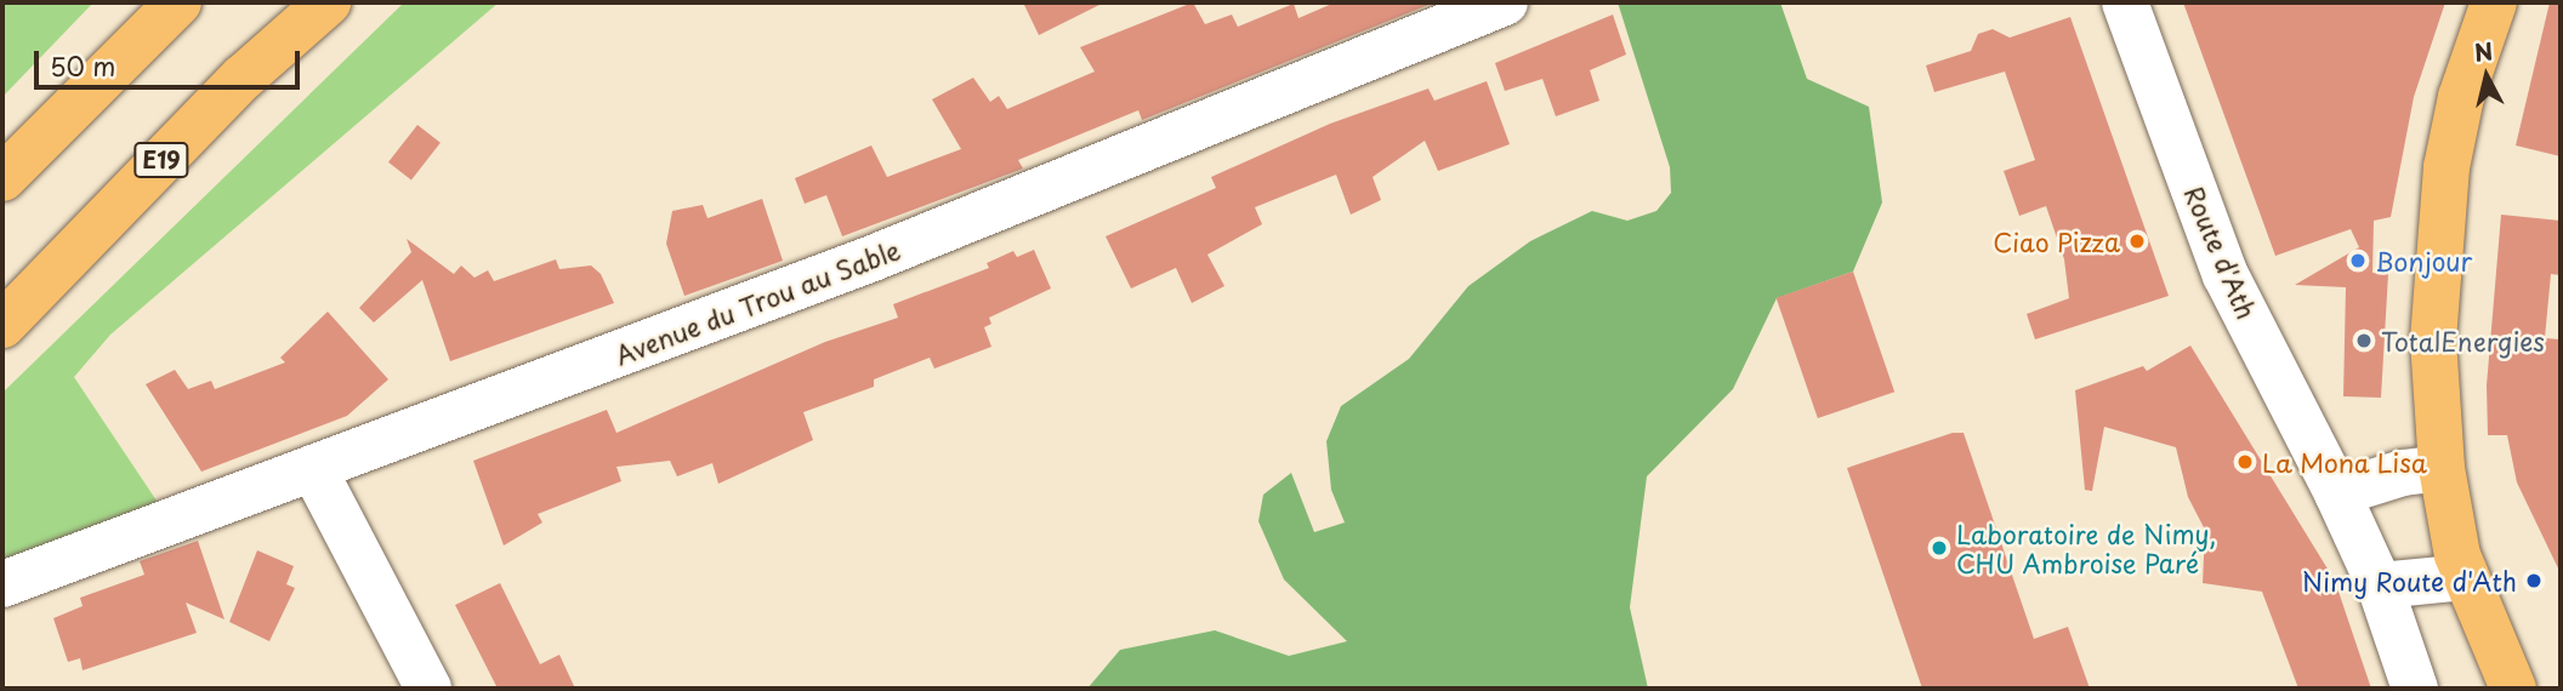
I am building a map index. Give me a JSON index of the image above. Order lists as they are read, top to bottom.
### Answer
{
  "streets": {
    "main road": ["E19"],
    "street": ["Route d'Ath", "Avenue du Trou au Sable"]
  },
  "places": [
    "Ciao Pizza",
    "Bonjour",
    "TotalEnergies",
    "La Mona Lisa",
    "Laboratoire de Nimy, CHU Ambroise Paré",
    "Nimy Route d'Ath"
  ],
  "scale_bar": "50 m",
  "north": "top"
}
